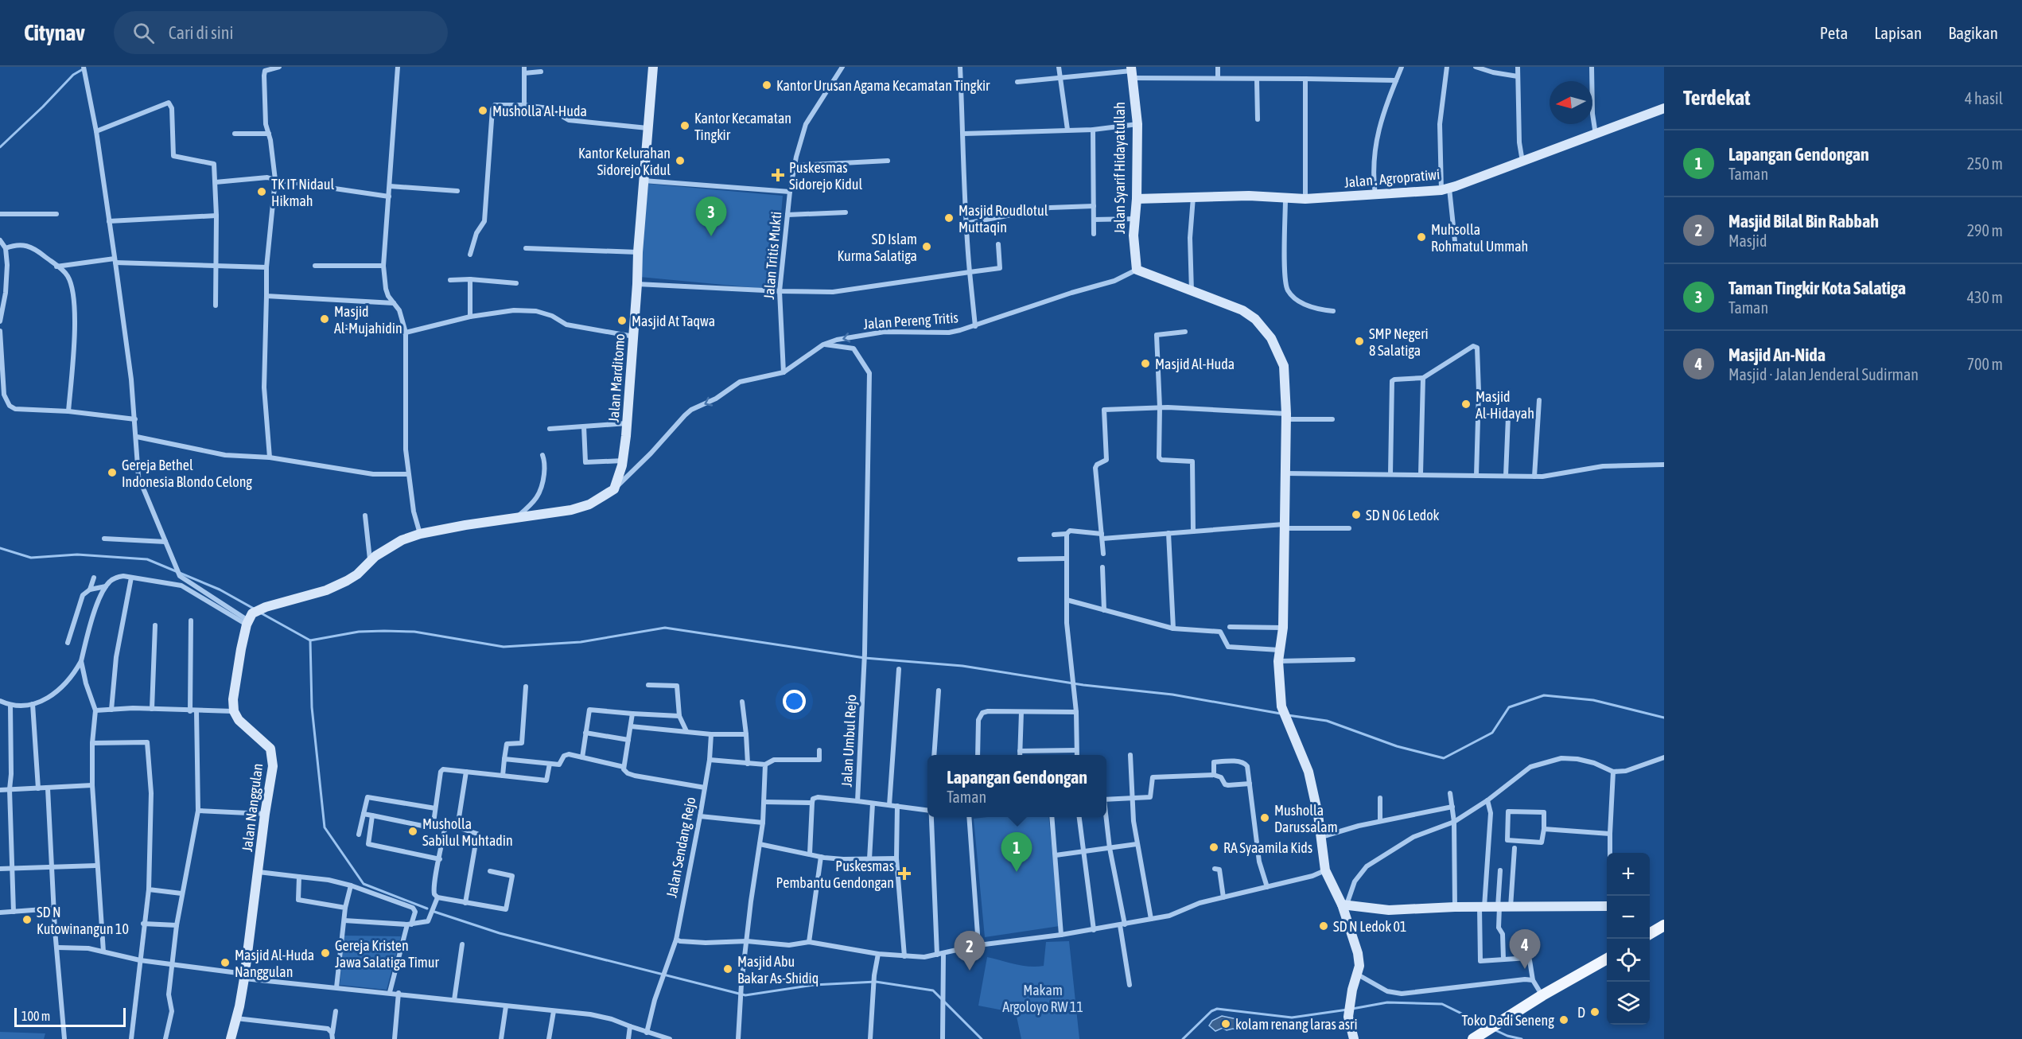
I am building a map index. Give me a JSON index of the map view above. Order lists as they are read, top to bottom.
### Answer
{
  "streets": {
    "street": [
      "Jalan Syarif Hidayatullah",
      "Jalan . Agropratiwi",
      "Jalan Tritis Mukti",
      "Jalan Pereng Tritis",
      "Jalan Marditomo",
      "Jalan Umbul Rejo",
      "Jalan Nanggulan",
      "Jalan Sendang Rejo"
    ]
  },
  "crossings": [
    ["Jalan Syarif Hidayatullah", "Jalan . Agropratiwi"],
    ["Jalan Syarif Hidayatullah", "Jalan Pereng Tritis"],
    ["Jalan Tritis Mukti", "Jalan Pereng Tritis"],
    ["Jalan Pereng Tritis", "Jalan Marditomo"],
    ["Jalan Pereng Tritis", "Jalan Umbul Rejo"]
  ],
  "one_way": ["Jalan Pereng Tritis"],
  "parks": ["Makam Argoloyo RW 11"],
  "places": {
    "other": [
      "Kantor Urusan Agama Kecamatan Tingkir",
      "Musholla Al-Huda",
      "Kantor Kecamatan Tingkir",
      "Kantor Kelurahan Sidorejo Kidul",
      "TK IT Nidaul Hikmah",
      "Masjid Roudlotul Muttaqin",
      "Muhsolla Rohmatul Ummah",
      "SD Islam Kurma Salatiga",
      "Masjid Al-Mujahidin",
      "Masjid At Taqwa",
      "SMP Negeri 8 Salatiga",
      "Masjid Al-Huda",
      "Masjid Al-Hidayah",
      "Gereja Bethel Indonesia Blondo Celong",
      "SD N 06 Ledok",
      "Musholla Darussalam",
      "Musholla Sabilul Muhtadin",
      "RA Syaamila Kids",
      "SD N Kutowinangun 10",
      "SD N Ledok 01",
      "Gereja Kristen Jawa Salatiga Timur",
      "Masjid Al-Huda Nanggulan",
      "Masjid Abu Bakar As-Shidiq",
      "D",
      "Toko Dadi Seneng",
      "kolam renang laras asri"
    ],
    "health": ["Puskesmas Sidorejo Kidul", "Puskesmas Pembantu Gendongan"]
  },
  "scale_bar": "100 m",
  "north": "left",
  "page": {
    "header": "Citynav",
    "search": "Cari di sini",
    "nav": ["Peta", "Lapisan", "Bagikan"],
    "heading": ["Terdekat", "4 hasil"],
    "list": [
      {
        "mark": "1",
        "name": "Lapangan Gendongan",
        "note": "Taman",
        "value": "250 m"
      },
      {
        "mark": "2",
        "name": "Masjid Bilal Bin Rabbah",
        "note": "Masjid",
        "value": "290 m"
      },
      {
        "mark": "3",
        "name": "Taman Tingkir Kota Salatiga",
        "note": "Taman",
        "value": "430 m"
      },
      {
        "mark": "4",
        "name": "Masjid An-Nida",
        "note": "Masjid · Jalan Jenderal Sudirman",
        "value": "700 m"
      }
    ],
    "pins": [
      "3",
      "1",
      "4",
      "2"
    ],
    "popup": ["Lapangan Gendongan", "Taman"],
    "map_buttons": ["+", "−"],
    "scale": "100 m"
  }
}
